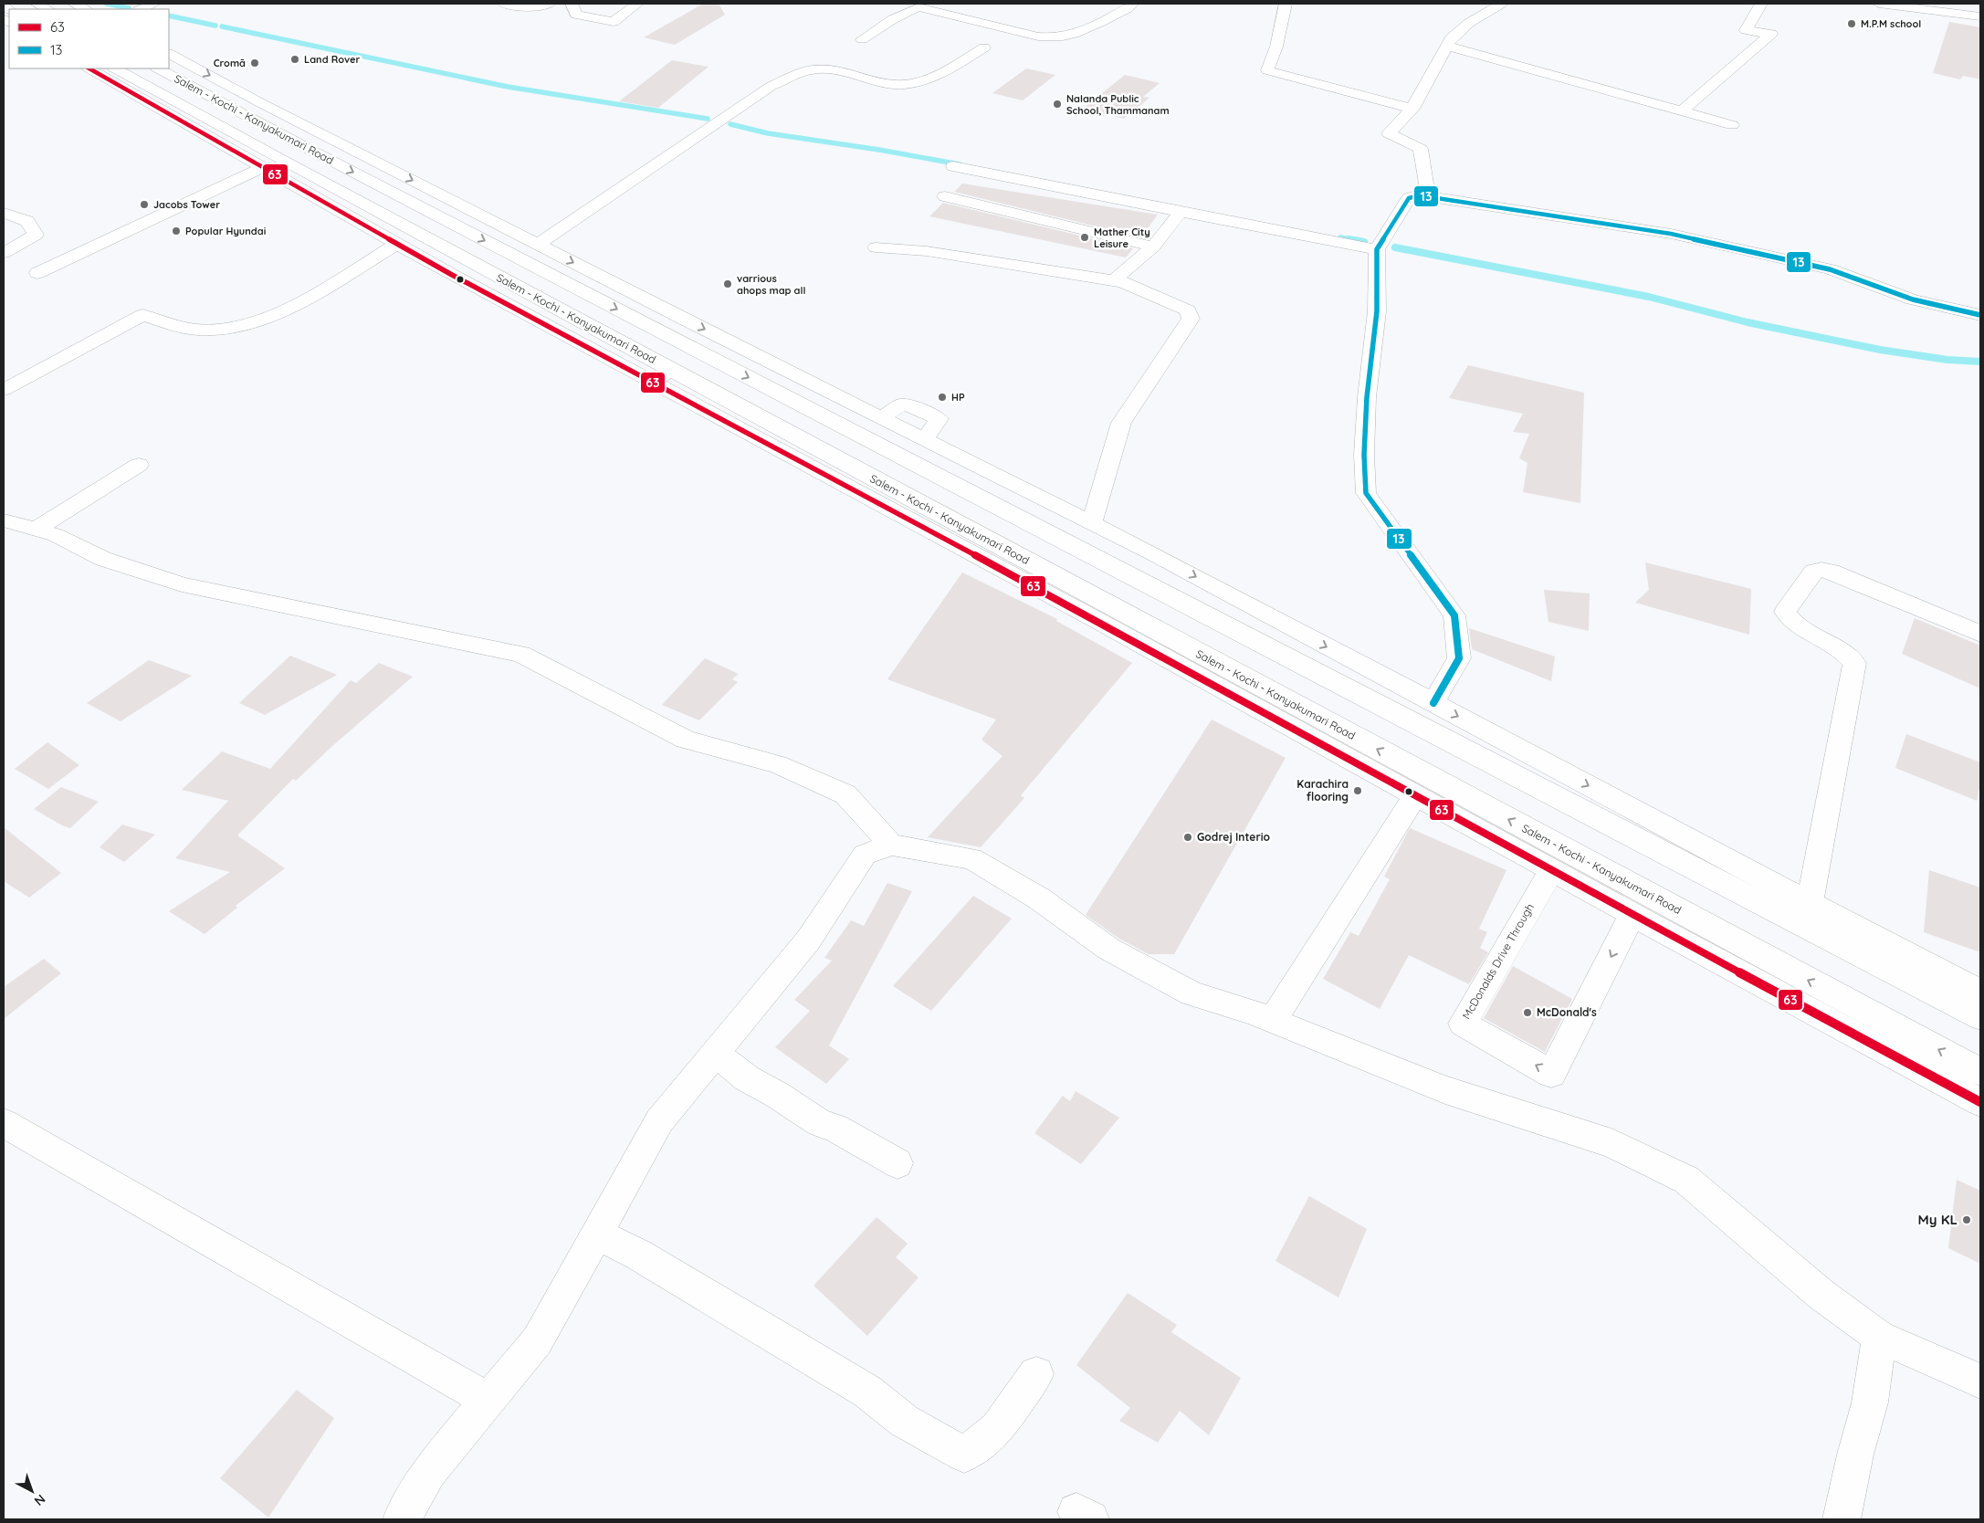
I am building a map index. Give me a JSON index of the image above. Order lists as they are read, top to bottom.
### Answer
{
  "streets": {
    "main road": ["Salem - Kochi - Kanyakumari Road", "McDonalds Drive Through"]
  },
  "places": [
    "M.P.M school",
    "Land Rover",
    "Cromā",
    "Nalanda Public School, Thammanam",
    "Jacobs Tower",
    "Popular Hyundai",
    "Mather City Leisure",
    "varrious ahops map all",
    "HP",
    "Karachira flooring",
    "Godrej Interio",
    "McDonald's",
    "My KL"
  ],
  "lines": ["transit line 63", "transit line 13"],
  "legend": ["63", "13"],
  "north": "bottom right"
}
